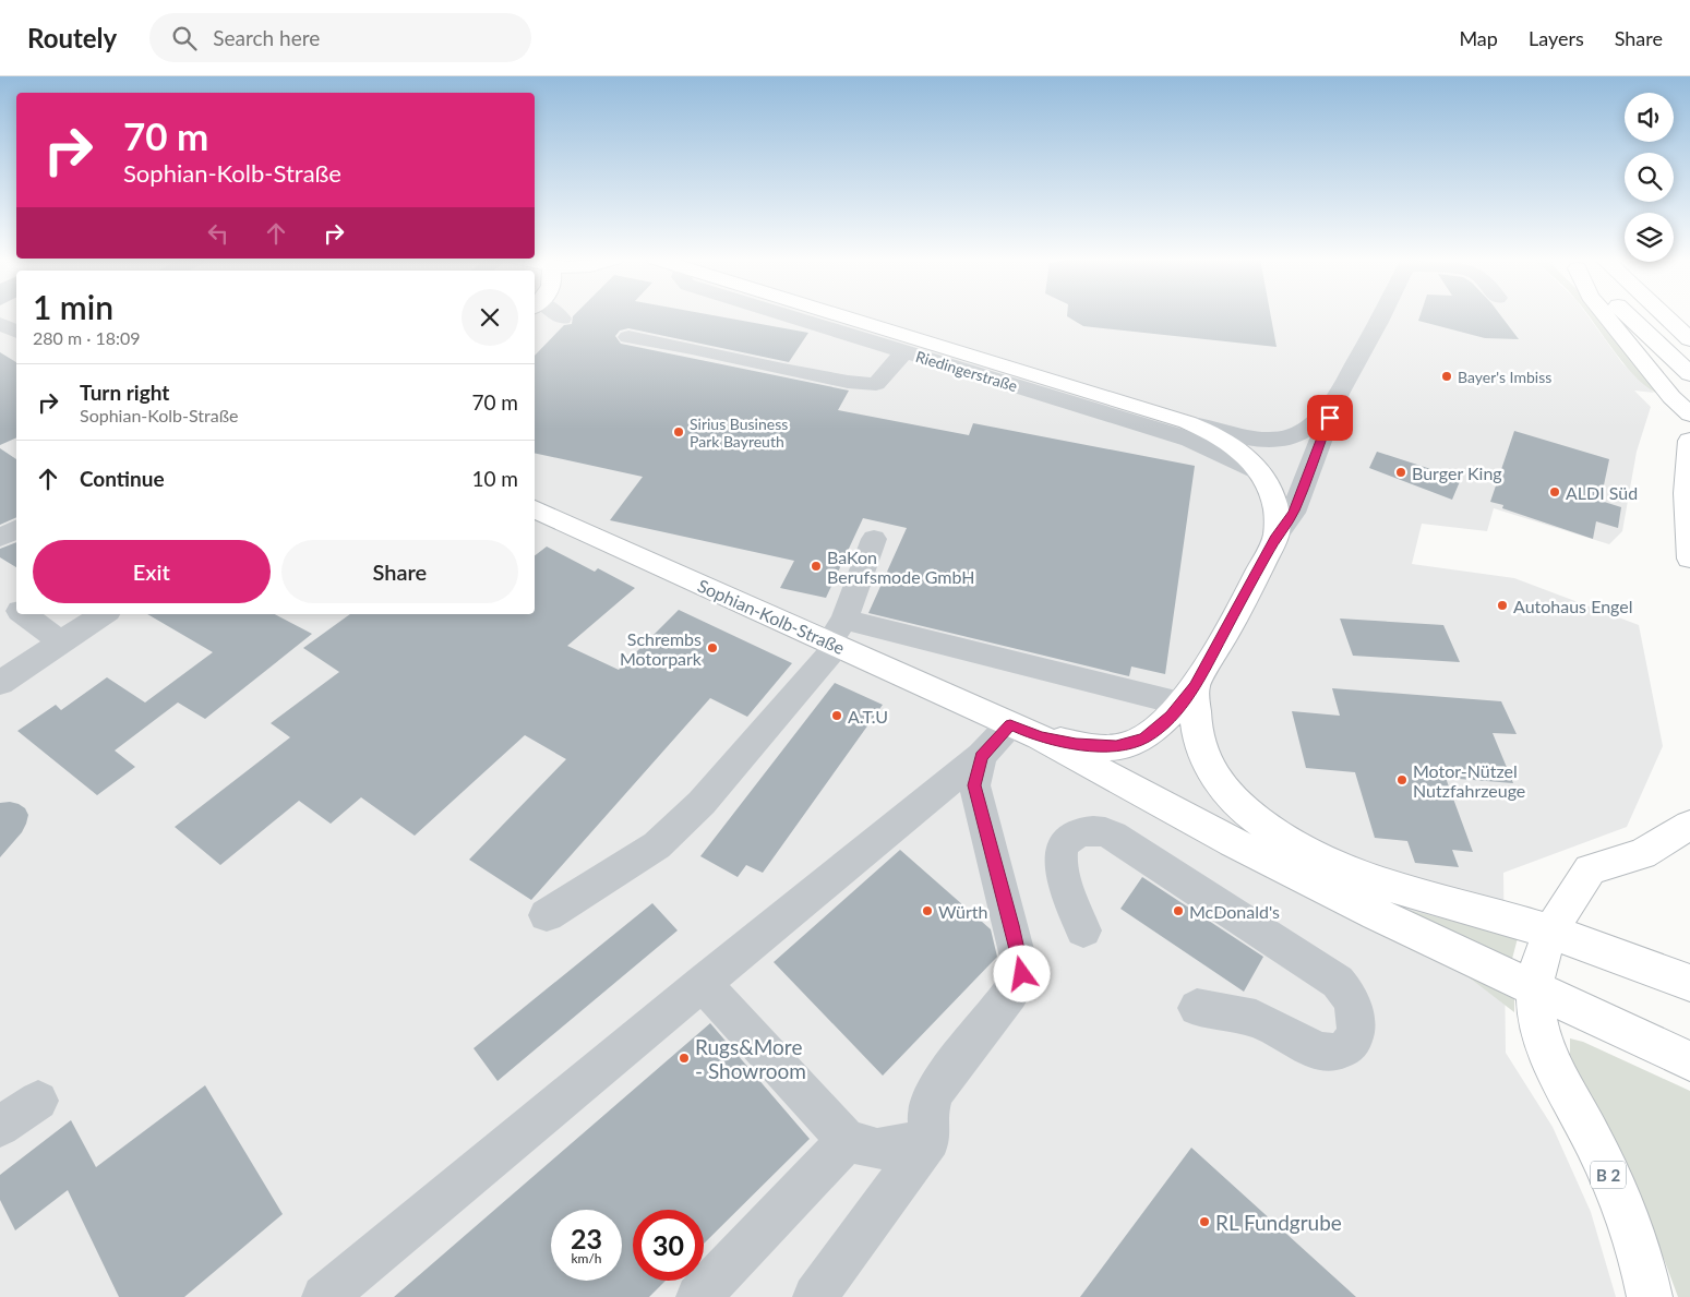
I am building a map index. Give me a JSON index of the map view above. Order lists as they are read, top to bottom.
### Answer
{
  "streets": {
    "main road": ["Riedingerstraße", "Sophian-Kolb-Straße", "B 2"]
  },
  "places": [
    "Bayer's Imbiss",
    "Sirius Business Park Bayreuth",
    "Burger King",
    "ALDI Süd",
    "BaKon Berufsmode GmbH",
    "Autohaus Engel",
    "Schrembs Motorpark",
    "A.T.U",
    "Motor-Nützel Nutzfahrzeuge",
    "Würth",
    "McDonald's",
    "Rugs&More - Showroom",
    "RL Fundgrube"
  ],
  "page": {
    "header": "Routely",
    "search": "Search here",
    "nav": ["Map", "Layers", "Share"],
    "turn": ["70 m", "Sophian-Kolb-Straße"],
    "heading": ["1 min", "280 m · 18:09"],
    "list": [
      {
        "name": "Turn right",
        "note": "Sophian-Kolb-Straße",
        "value": "70 m"
      },
      {
        "name": "Continue",
        "value": "10 m"
      }
    ],
    "buttons": ["Exit", "Share"],
    "speed": "23 km/h",
    "limit": "30"
  }
}
